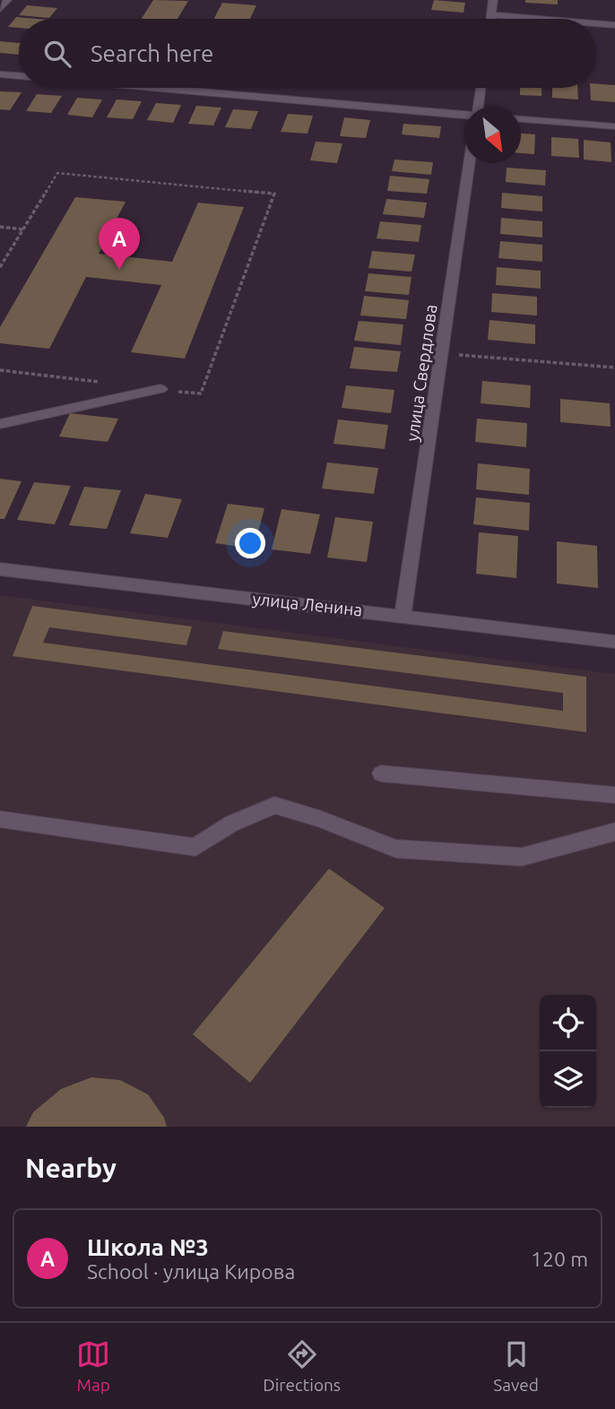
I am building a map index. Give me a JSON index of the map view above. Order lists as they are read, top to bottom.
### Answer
{
  "streets": {
    "street": ["улица Свердлова", "улица Ленина"]
  },
  "crossings": [
    ["улица Свердлова", "улица Ленина"]
  ],
  "north": "bottom right",
  "page": {
    "search": "Search here",
    "pins": "A",
    "heading": "Nearby",
    "list": [
      {
        "mark": "A",
        "name": "Школа №3",
        "note": "School · улица Кирова",
        "value": "120 m"
      }
    ],
    "nav": ["Map", "Directions", "Saved"]
  }
}
